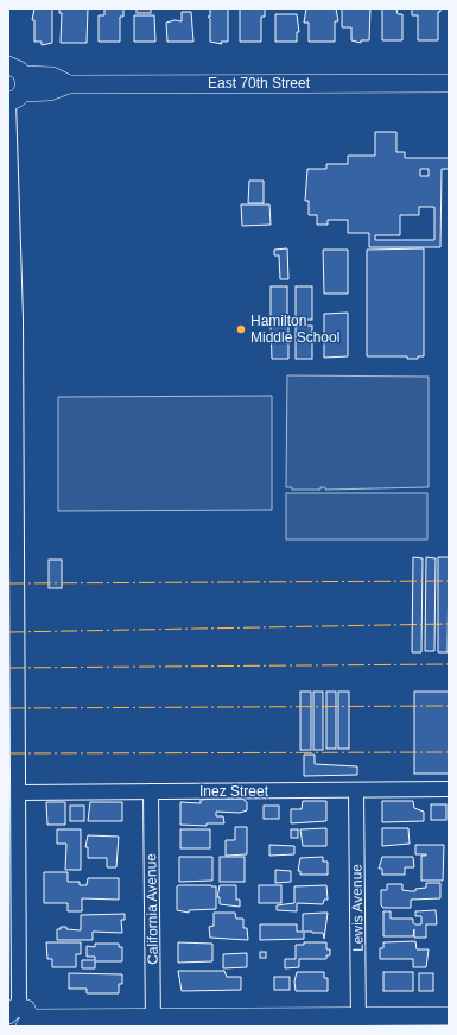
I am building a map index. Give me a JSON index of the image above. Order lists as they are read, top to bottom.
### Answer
{
  "streets": {
    "street": [
      "East 70th Street",
      "Inez Street",
      "Lewis Avenue",
      "California Avenue"
    ]
  },
  "crossings": [
    ["Inez Street", "Lewis Avenue"],
    ["Inez Street", "California Avenue"]
  ],
  "places": ["Hamilton Middle School"]
}
